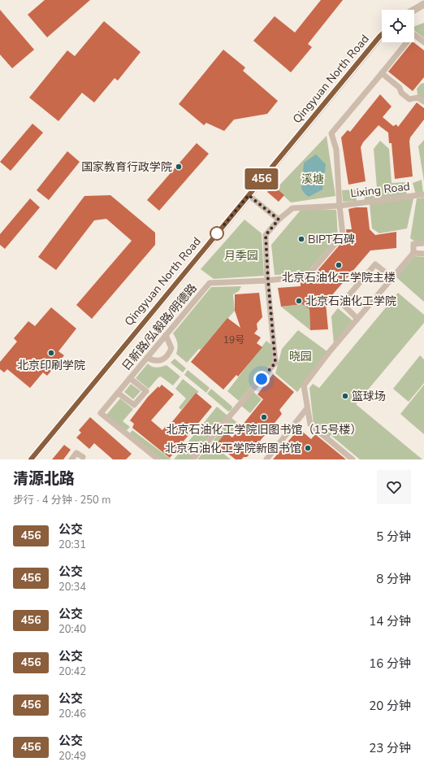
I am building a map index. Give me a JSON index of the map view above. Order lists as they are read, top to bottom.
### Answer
{
  "streets": {
    "street": ["Qingyuan North Road", "Lixing Road", "日新路/弘毅路/明德路"]
  },
  "crossings": [
    ["Lixing Road", "日新路/弘毅路/明德路"]
  ],
  "parks": ["溪塘", "月季园", "晓园"],
  "places": [
    "国家教育行政学院",
    "BIPT石碑",
    "北京石油化工学院主楼",
    "北京石油化工学院",
    "北京印刷学院",
    "篮球场",
    "北京石油化工学院旧图书馆（15号楼）",
    "北京石油化工学院新图书馆"
  ],
  "lines": ["bus line 456"],
  "house_numbers": ["19号"],
  "page": {
    "on_map": "456",
    "heading": ["清源北路", "步行 · 4 分钟 · 250 m"],
    "list": [
      {
        "mark": "456",
        "name": "公交",
        "note": "20:31",
        "value": "5 分钟"
      },
      {
        "mark": "456",
        "name": "公交",
        "note": "20:34",
        "value": "8 分钟"
      },
      {
        "mark": "456",
        "name": "公交",
        "note": "20:40",
        "value": "14 分钟"
      },
      {
        "mark": "456",
        "name": "公交",
        "note": "20:42",
        "value": "16 分钟"
      },
      {
        "mark": "456",
        "name": "公交",
        "note": "20:46",
        "value": "20 分钟"
      },
      {
        "mark": "456",
        "name": "公交",
        "note": "20:49",
        "value": "23 分钟"
      }
    ]
  }
}
